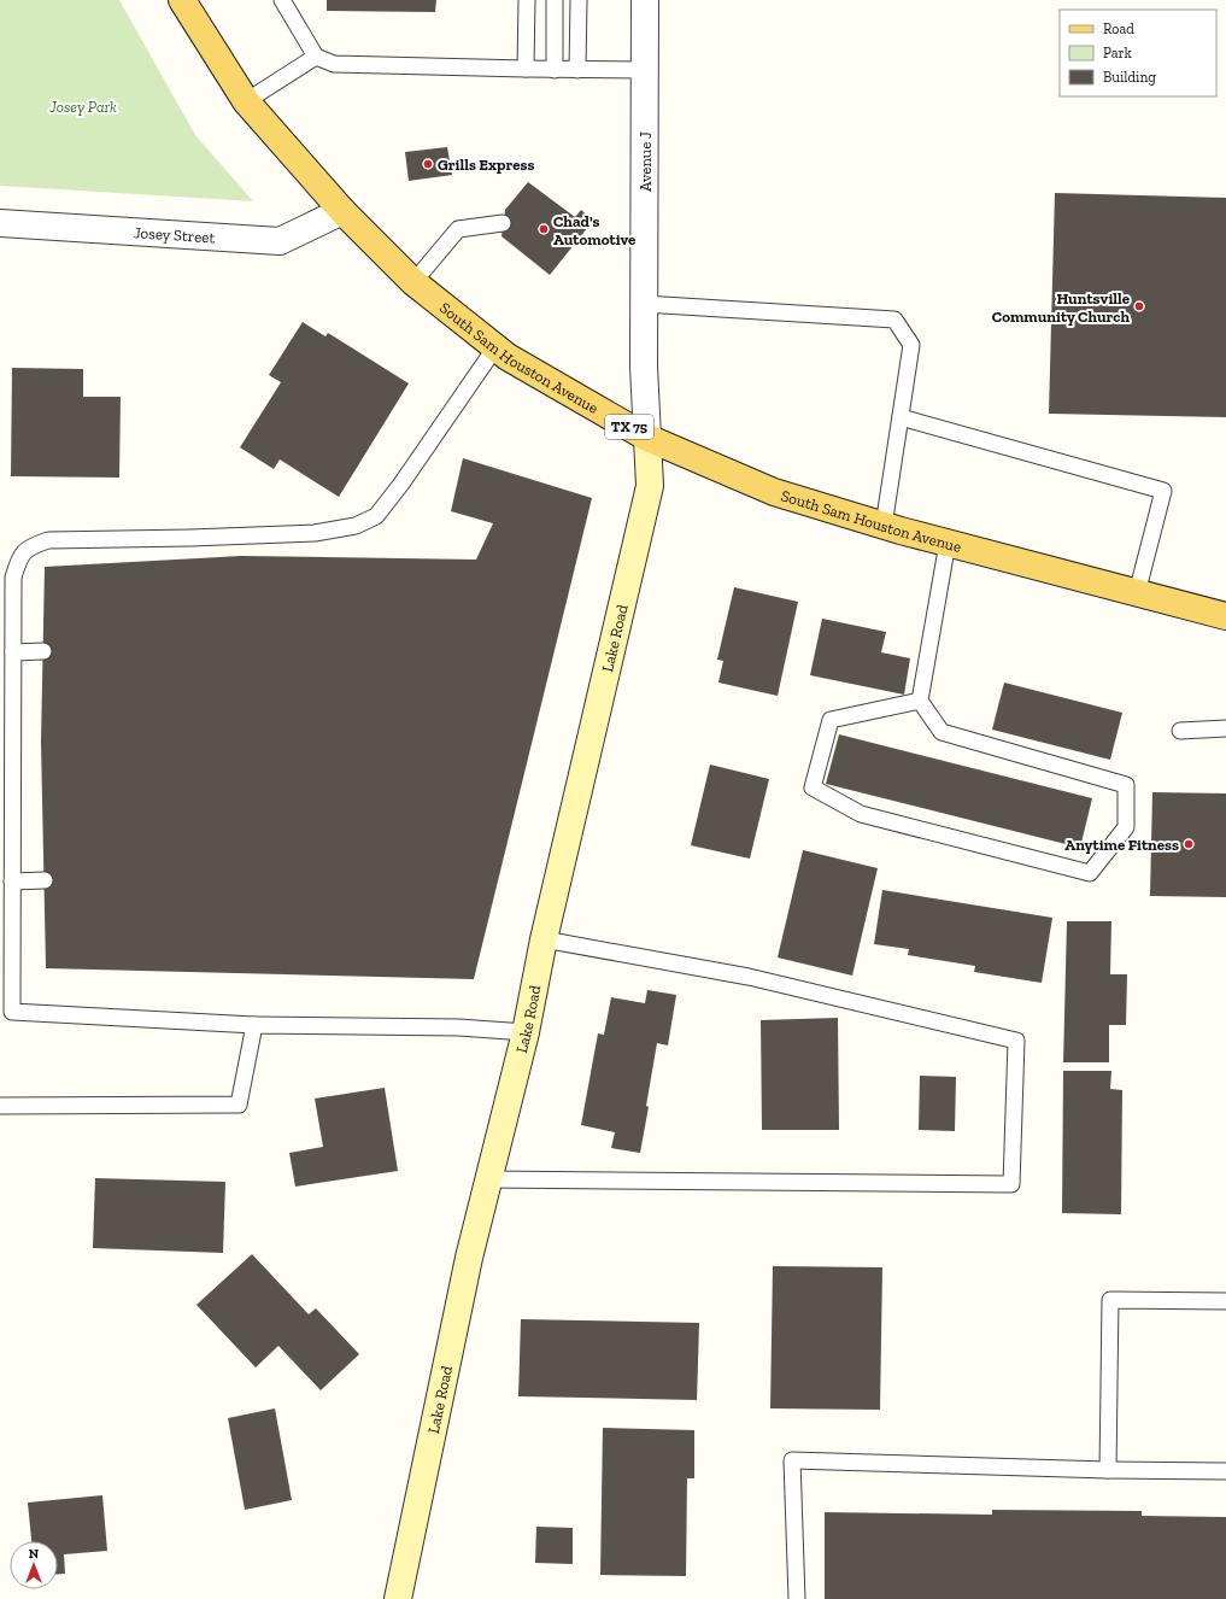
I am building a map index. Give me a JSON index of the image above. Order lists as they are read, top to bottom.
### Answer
{
  "streets": {
    "main road": ["South Sam Houston Avenue", "TX 75"],
    "street": ["Avenue J", "Josey Street", "Lake Road"]
  },
  "crossings": [
    ["Avenue J", "South Sam Houston Avenue"],
    ["Avenue J", "Lake Road"],
    ["Josey Street", "South Sam Houston Avenue"],
    ["South Sam Houston Avenue", "Lake Road"]
  ],
  "parks": ["Josey Park"],
  "places": [
    "Grills Express",
    "Chad's Automotive",
    "Huntsville Community Church",
    "Anytime Fitness"
  ],
  "legend": ["Road", "Park", "Building"],
  "north": "top"
}
